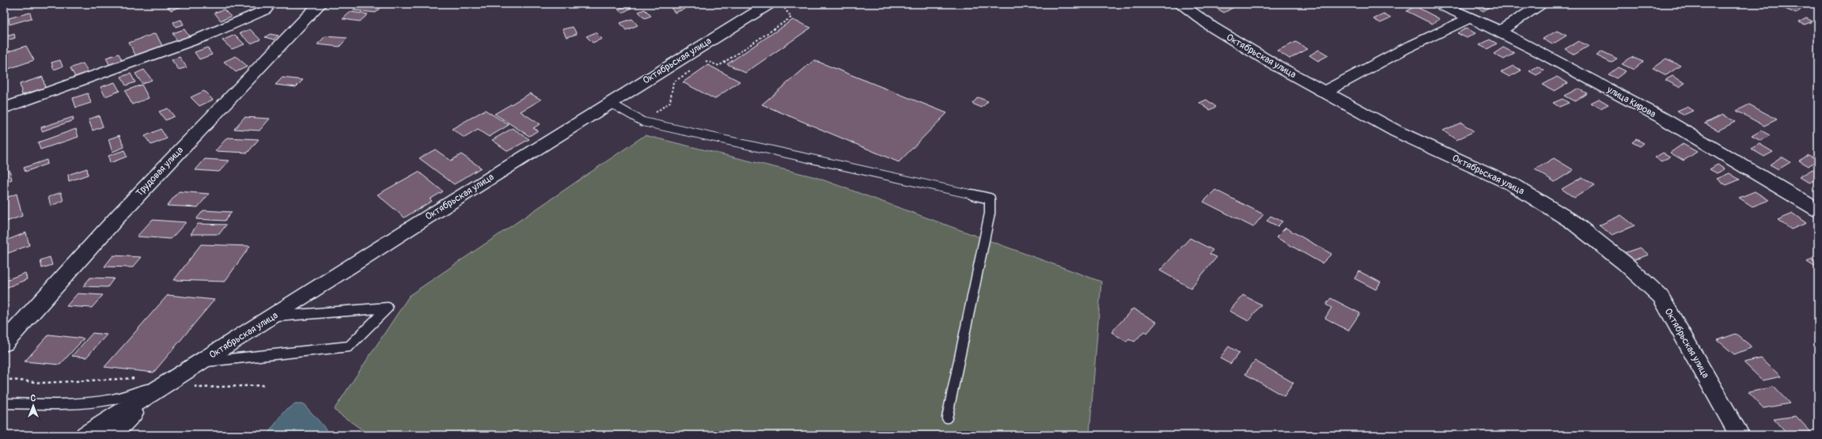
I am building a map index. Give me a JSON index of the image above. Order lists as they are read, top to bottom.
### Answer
{
  "streets": {
    "street": ["Октябрьская улица", "улица Кирова", "Трудовая улица"]
  },
  "north": "top"
}
